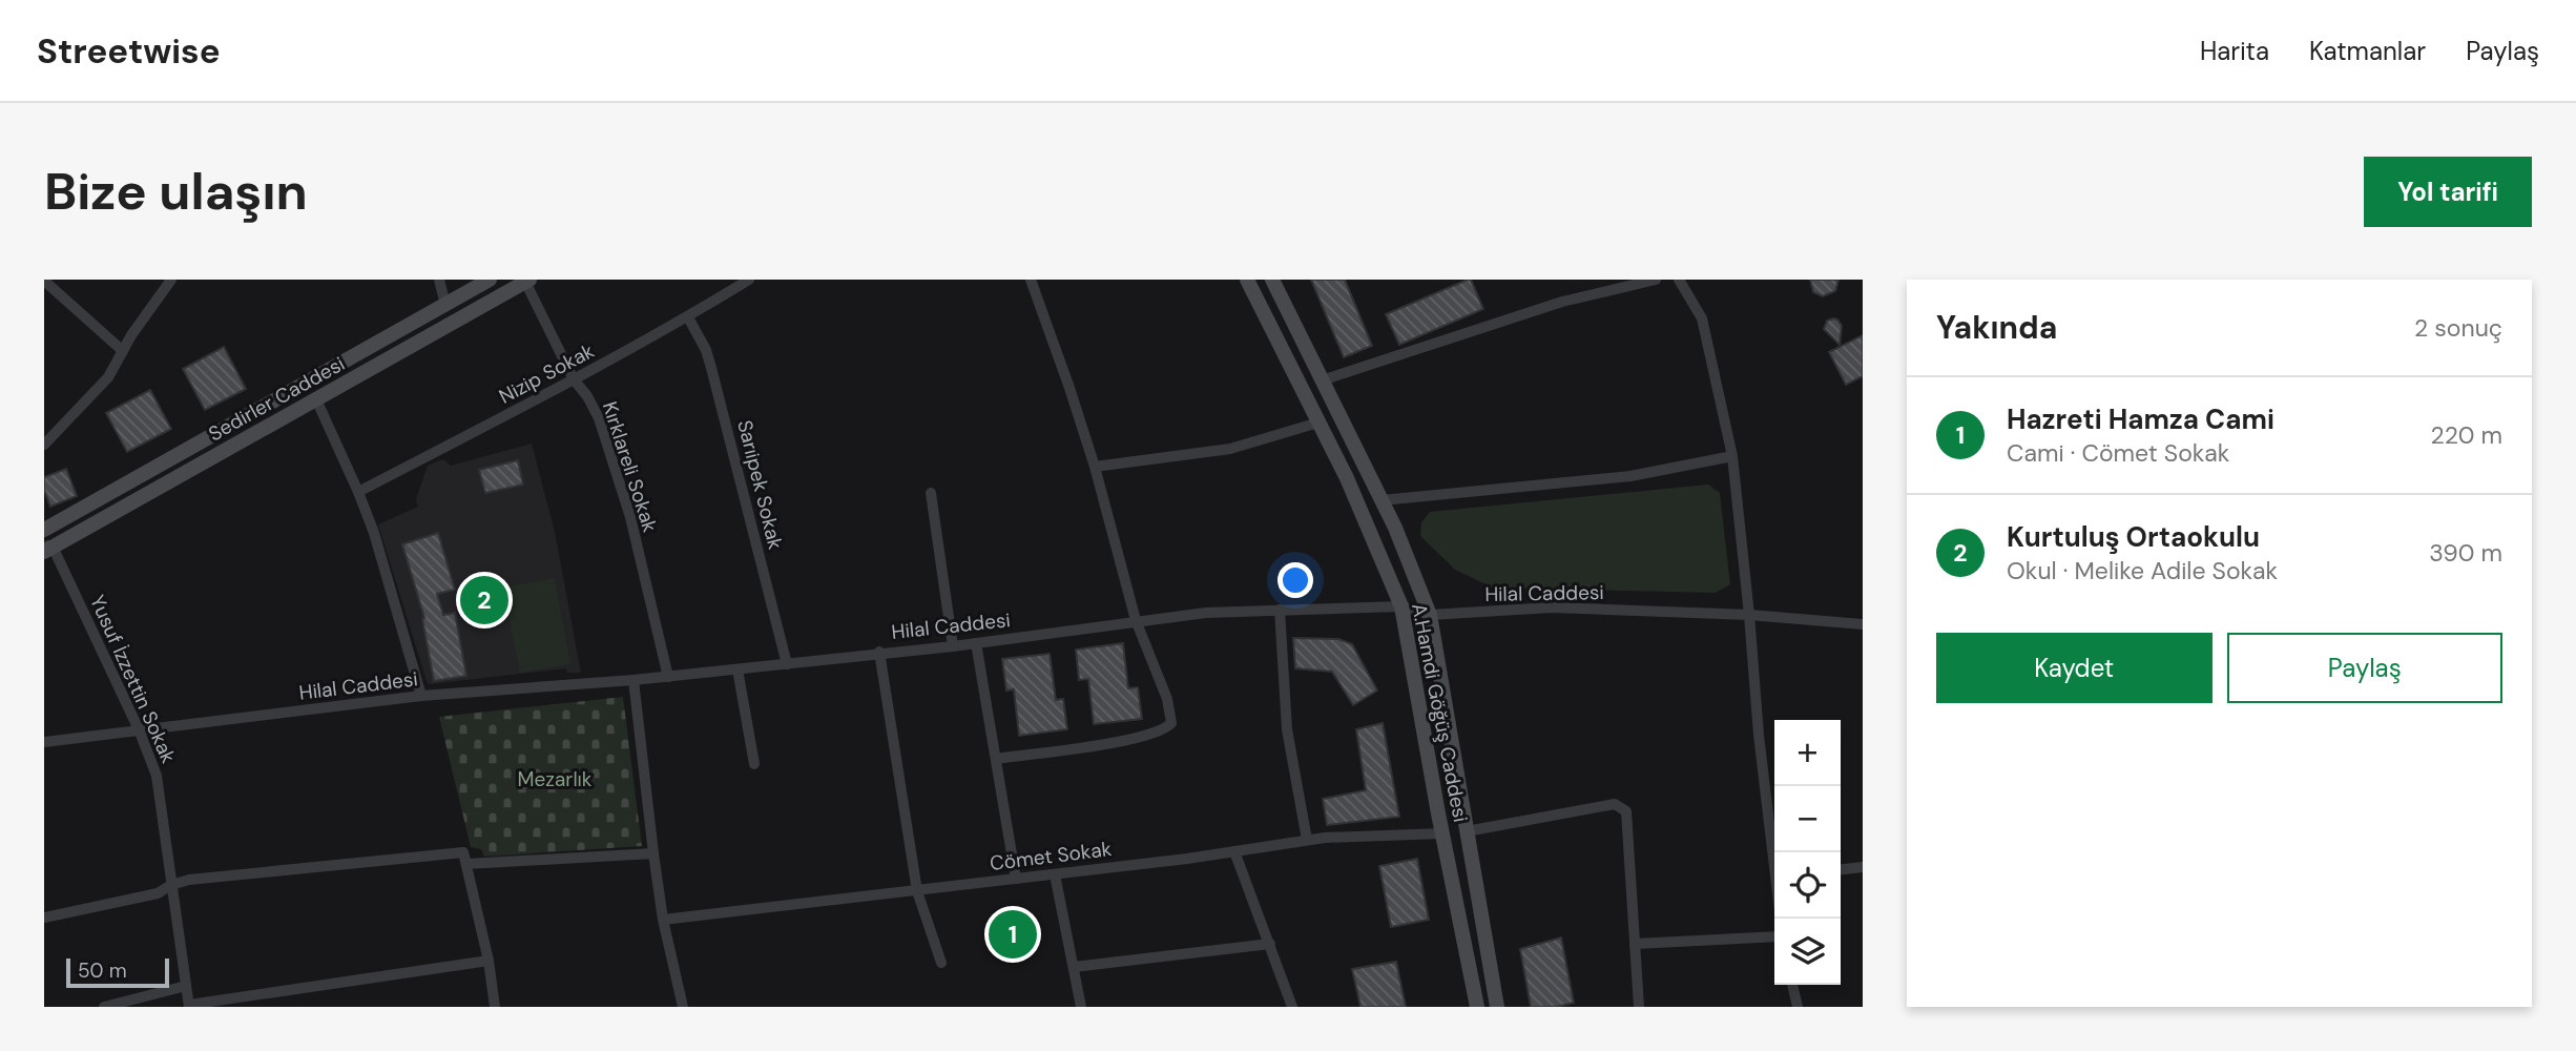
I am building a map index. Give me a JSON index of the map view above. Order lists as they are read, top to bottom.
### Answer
{
  "streets": {
    "street": [
      "Nizip Sokak",
      "Sedirler Caddesi",
      "Kırklareli Sokak",
      "Sarıipek Sokak",
      "Hilal Caddesi",
      "Yusuf İzzettin Sokak",
      "A.Hamdi Göğüş Caddesi",
      "Cömet Sokak"
    ]
  },
  "crossings": [
    ["Nizip Sokak", "Kırklareli Sokak"],
    ["Nizip Sokak", "Sarıipek Sokak"],
    ["Sedirler Caddesi", "Kırklareli Sokak"],
    ["Sedirler Caddesi", "Yusuf İzzettin Sokak"],
    ["Kırklareli Sokak", "Hilal Caddesi"],
    ["Sarıipek Sokak", "Hilal Caddesi"],
    ["Hilal Caddesi", "Yusuf İzzettin Sokak"],
    ["Hilal Caddesi", "A.Hamdi Göğüş Caddesi"],
    ["A.Hamdi Göğüş Caddesi", "Cömet Sokak"]
  ],
  "parks": ["Mezarlık"],
  "scale_bar": "50 m",
  "page": {
    "header": "Streetwise",
    "nav": ["Harita", "Katmanlar", "Paylaş"],
    "buttons": [
      "Yol tarifi",
      ["Kaydet", "Paylaş"]
    ],
    "title": "Bize ulaşın",
    "heading": ["Yakında", "2 sonuç"],
    "list": [
      {
        "mark": "1",
        "name": "Hazreti Hamza Cami",
        "note": "Cami · Cömet Sokak",
        "value": "220 m"
      },
      {
        "mark": "2",
        "name": "Kurtuluş Ortaokulu",
        "note": "Okul · Melike Adile Sokak",
        "value": "390 m"
      }
    ],
    "pins": ["2", "1"],
    "map_buttons": ["+", "−"],
    "scale": "50 m"
  }
}
